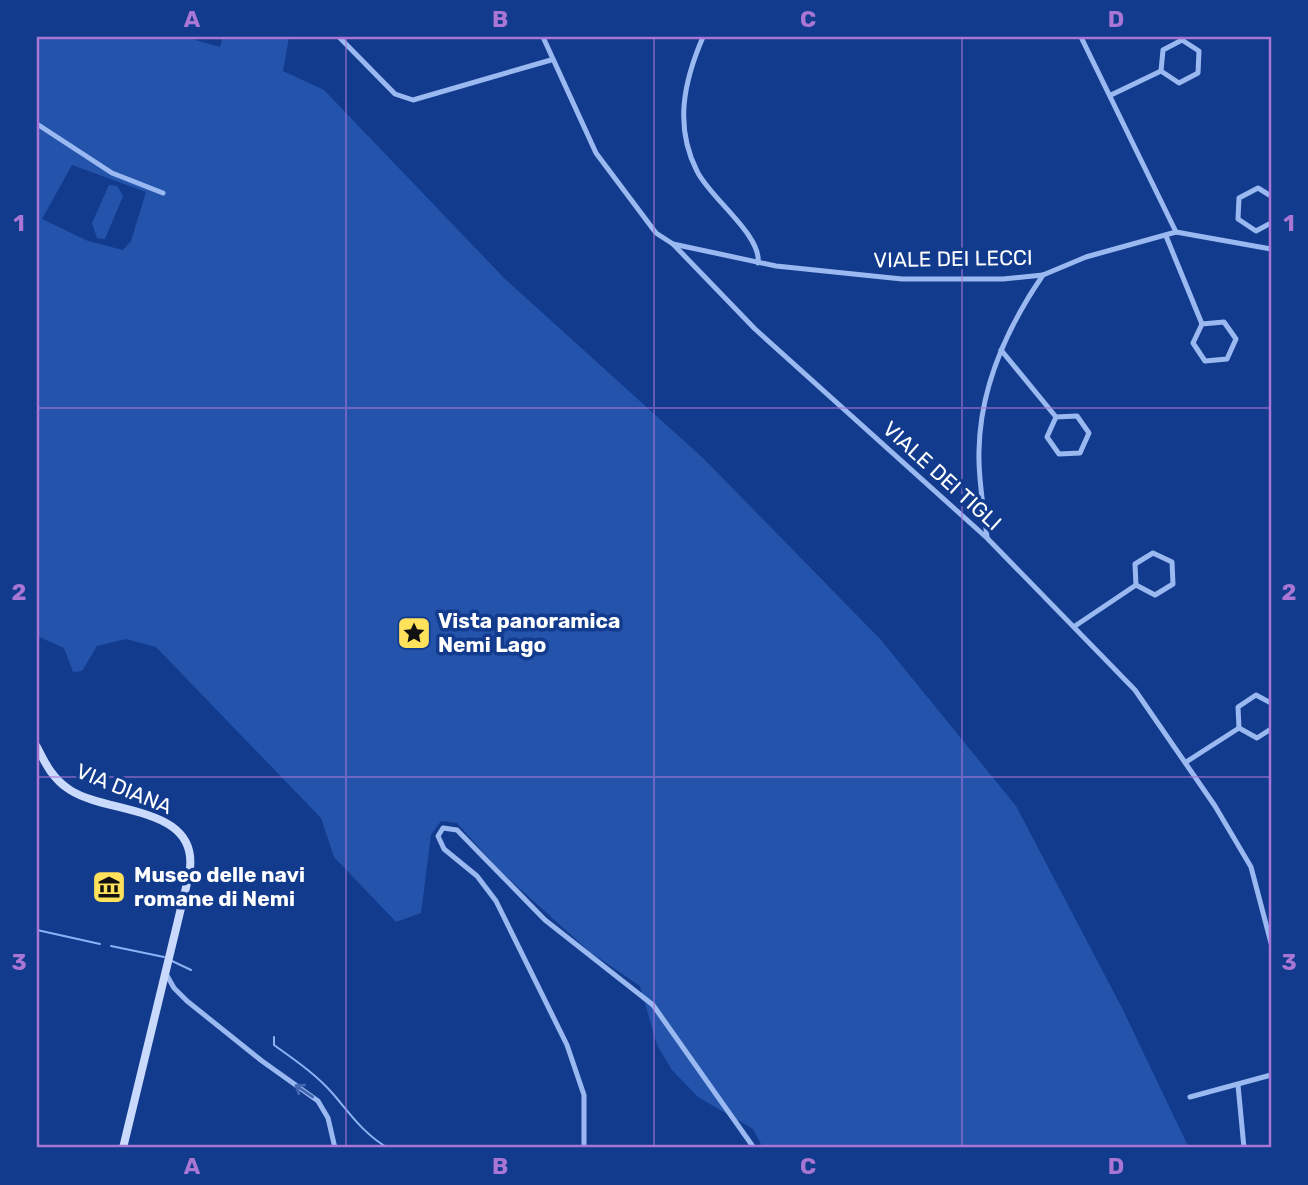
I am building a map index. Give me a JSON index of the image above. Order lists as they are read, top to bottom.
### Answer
{
  "streets": {
    "street": ["VIALE DEI LECCI", "VIALE DEI TIGLI", "VIA DIANA"]
  },
  "crossings": [
    ["VIALE DEI LECCI", "VIALE DEI TIGLI"]
  ],
  "places": {
    "place": ["Vista panoramica Nemi Lago"],
    "museum": ["Museo delle navi romane di Nemi"]
  },
  "grid": {
    "columns": [
      "A",
      "B",
      "C",
      "D"
    ],
    "rows": ["1", "2", "3"]
  }
}
